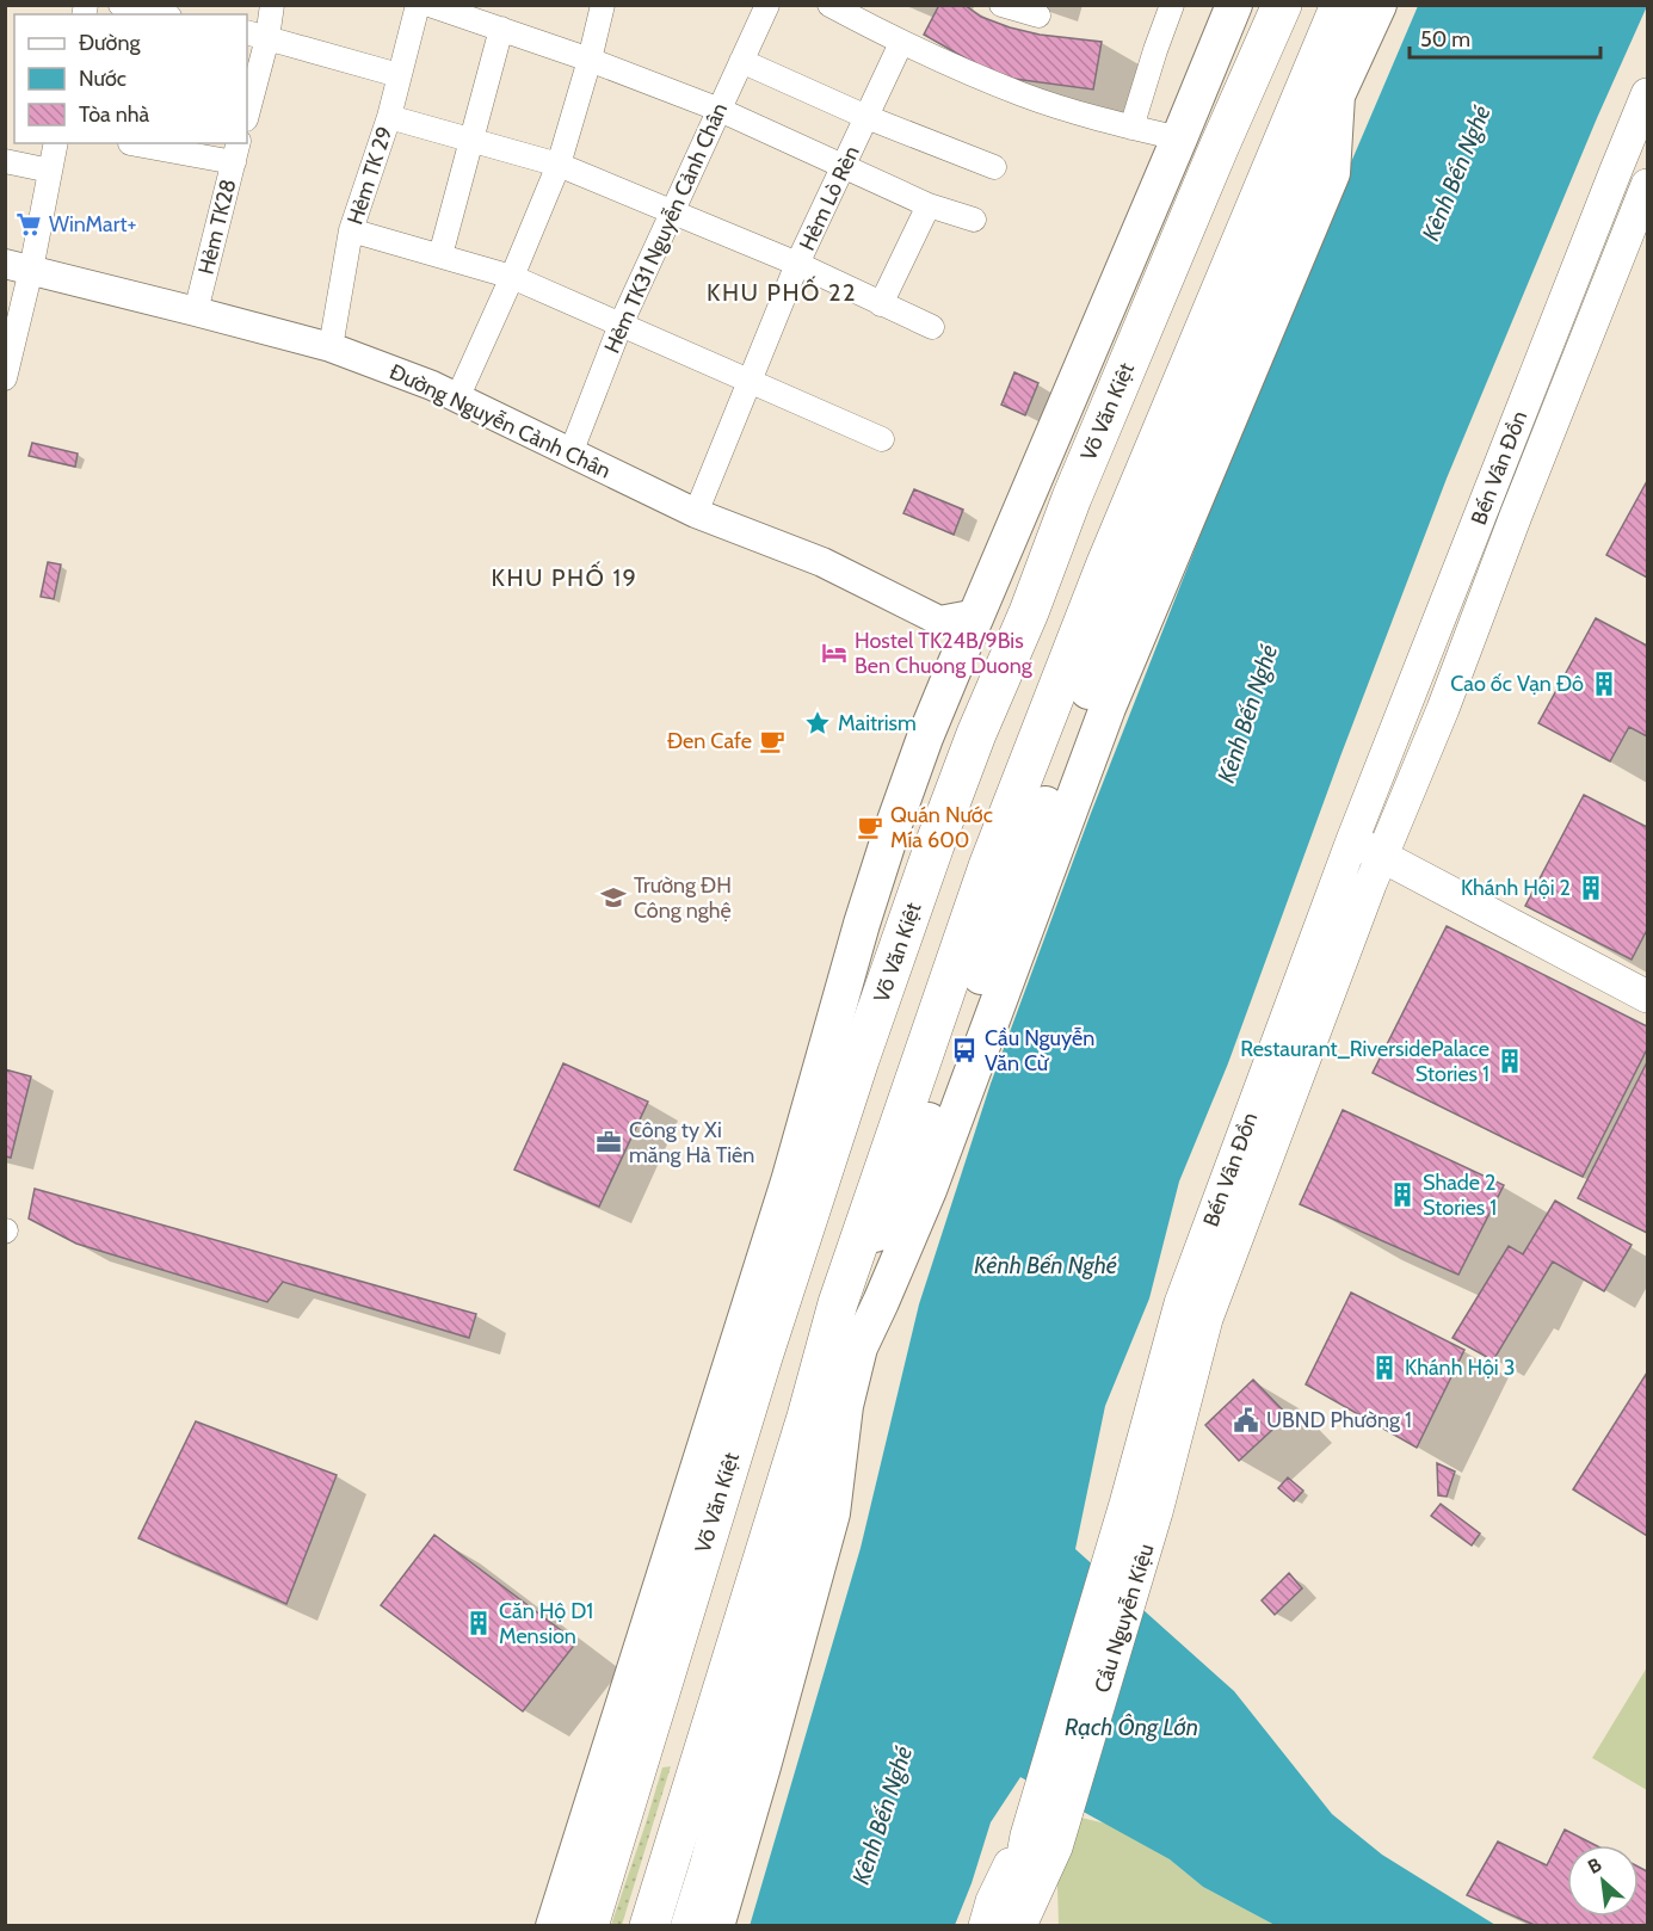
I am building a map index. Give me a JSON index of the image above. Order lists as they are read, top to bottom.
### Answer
{
  "streets": {
    "highway": ["Võ Văn Kiệt"],
    "main road": ["Bến Vân Đồn", "Cầu Nguyễn Kiệu"],
    "street": [
      "Hẻm TK 29",
      "Hẻm Lò Rèn",
      "Hẻm TK28",
      "Hẻm TK31 Nguyễn Cảnh Chân",
      "Đường Nguyễn Cảnh Chân"
    ]
  },
  "crossings": [
    ["Hẻm TK 29", "Đường Nguyễn Cảnh Chân"],
    ["Hẻm Lò Rèn", "Đường Nguyễn Cảnh Chân"],
    ["Hẻm TK28", "Đường Nguyễn Cảnh Chân"],
    ["Hẻm TK31 Nguyễn Cảnh Chân", "Đường Nguyễn Cảnh Chân"],
    ["Bến Vân Đồn", "Cầu Nguyễn Kiệu"]
  ],
  "districts": ["KHU PHỐ 22", "KHU PHỐ 19"],
  "water": ["Kênh Bến Nghé", "Rạch Ông Lớn"],
  "places": {
    "supermarket": ["WinMart+"],
    "hotel": ["Hostel TK24B/9Bis Ben Chuong Duong"],
    "building": [
      "Cao ốc Vạn Đô",
      "Khánh Hội 2",
      "Restaurant_RiversidePalace Stories 1",
      "Shade 2 Stories 1",
      "Khánh Hội 3",
      "Căn Hộ D1 Mension"
    ],
    "place": ["Maitrism"],
    "cafe": ["Đen Cafe", "Quán Nước Mía 600"],
    "school or university": ["Trường ĐH Công nghệ"],
    "bus stop": ["Cầu Nguyễn Văn Cừ"],
    "office": ["Công ty Xi măng Hà Tiên"],
    "public building": ["UBND Phường 1"]
  },
  "legend": ["Đường", "Nước", "Tòa nhà"],
  "scale_bar": "50 m",
  "north": "top left"
}
